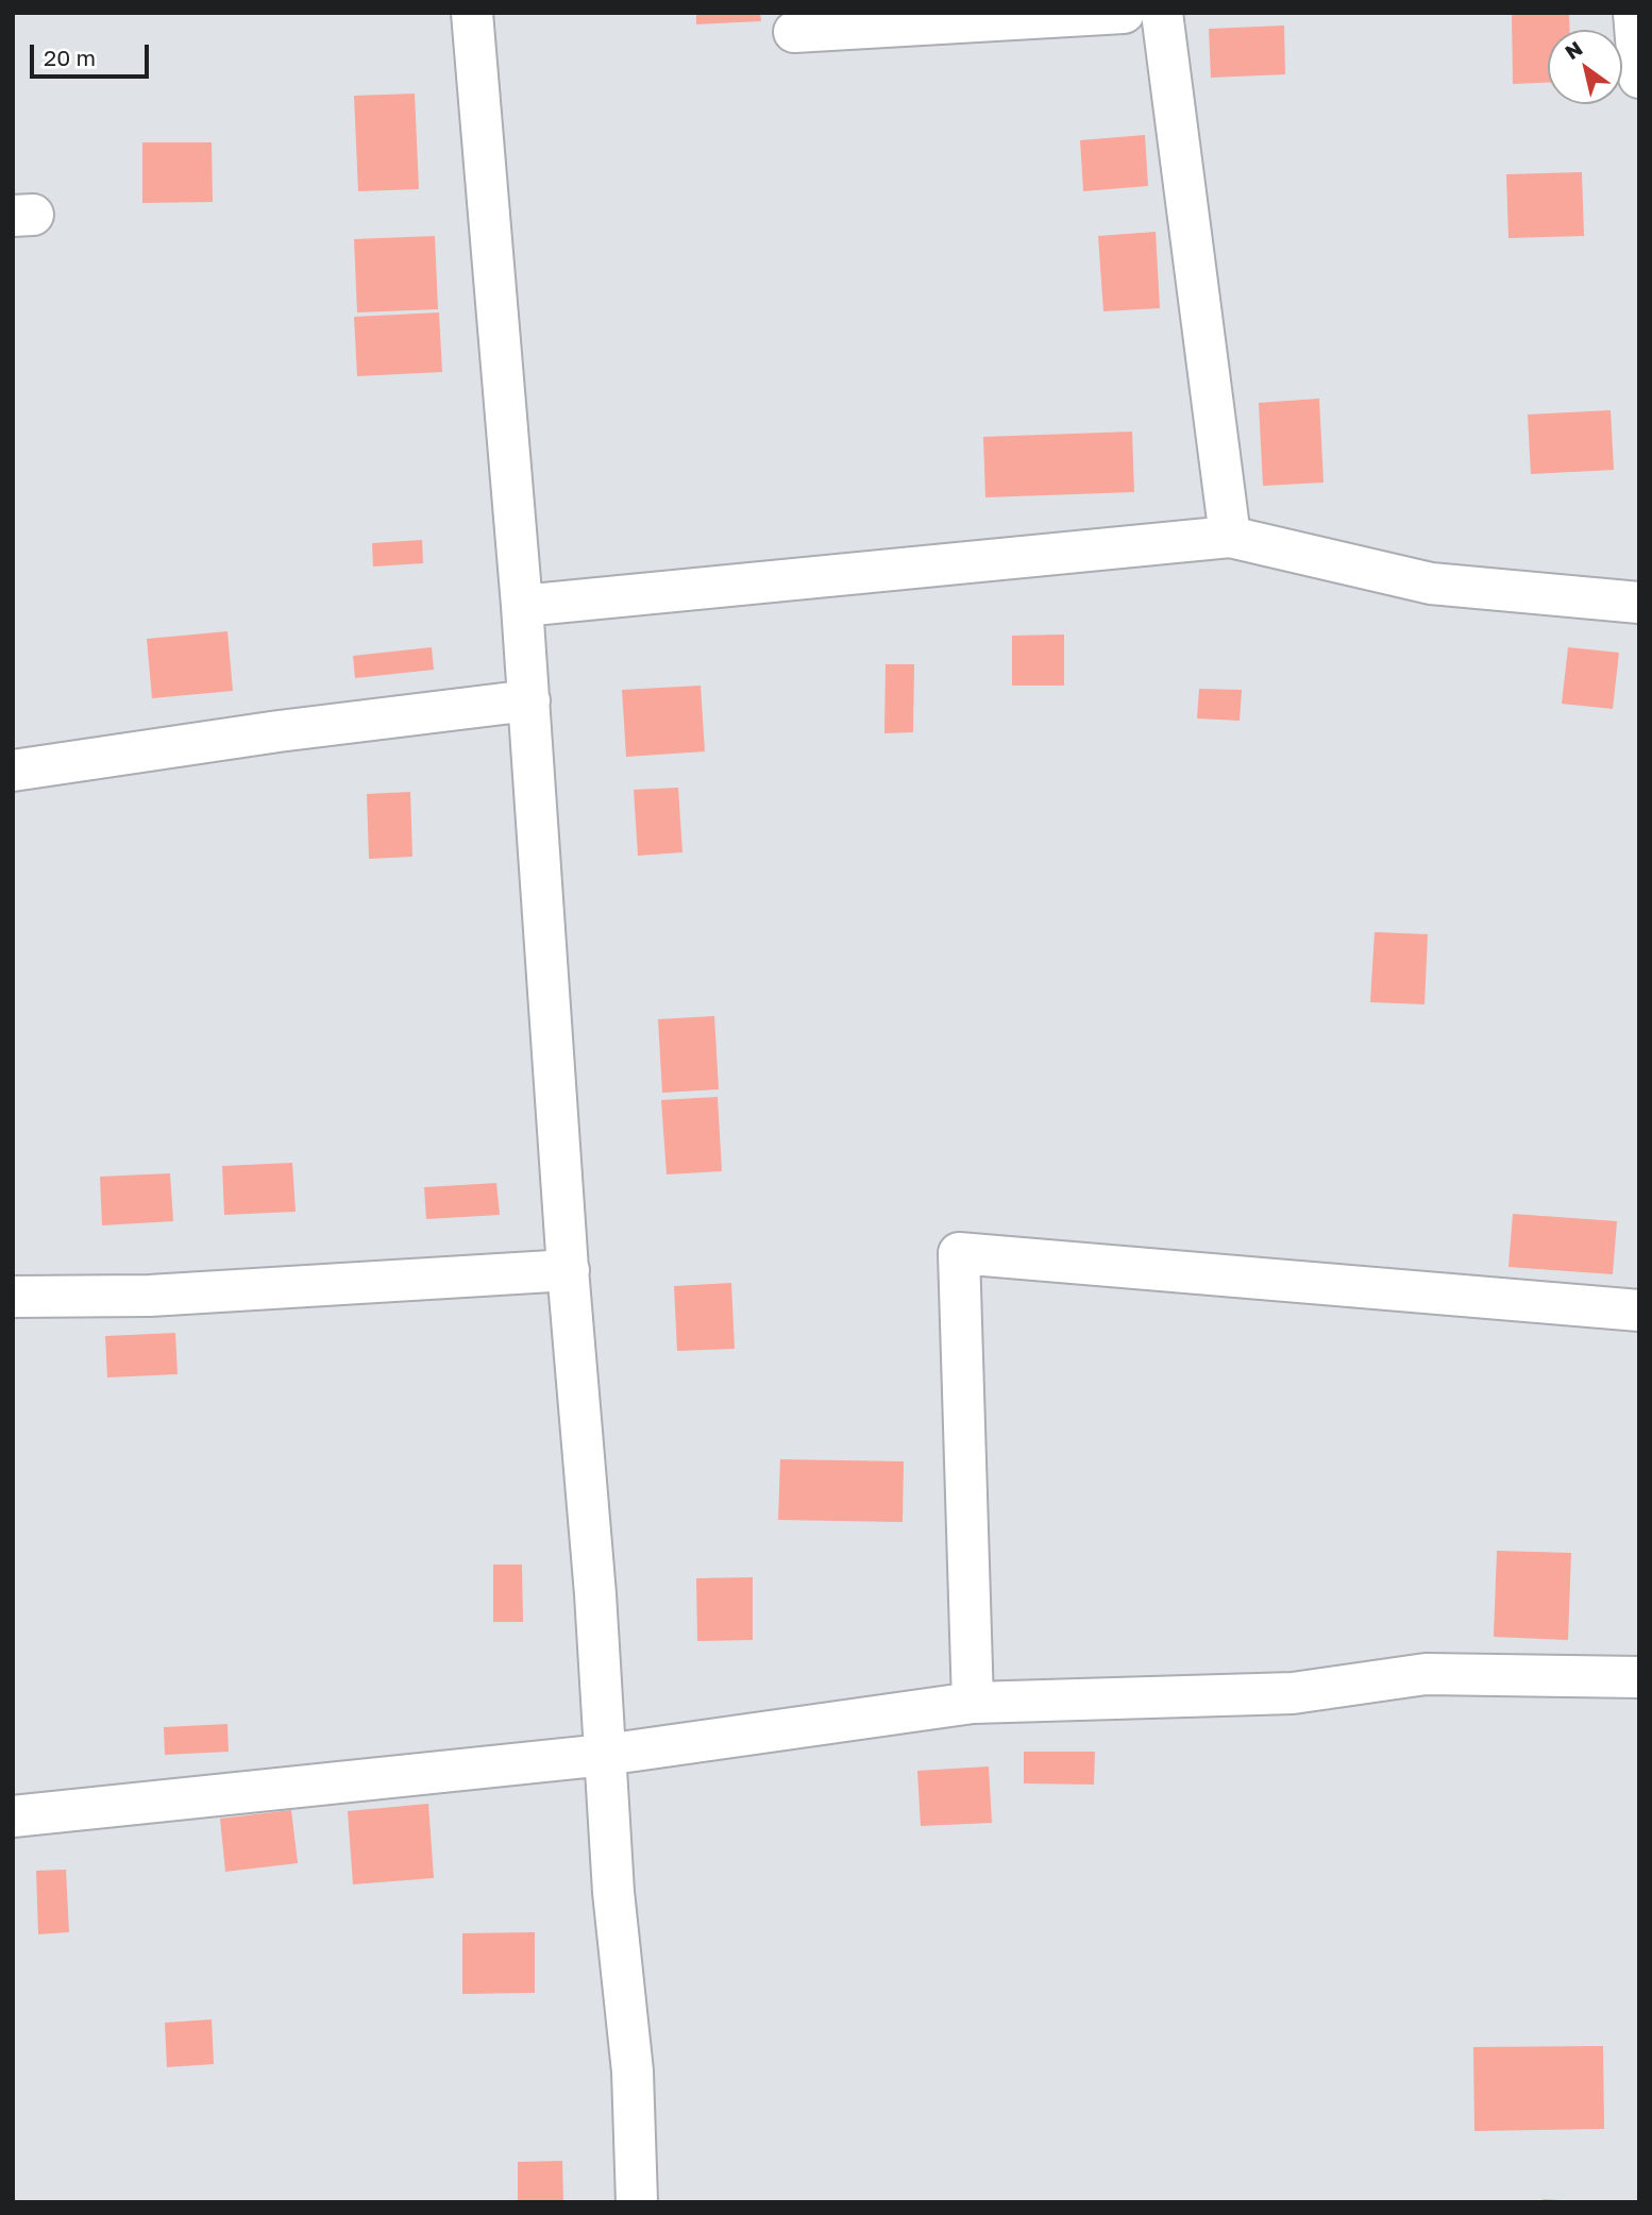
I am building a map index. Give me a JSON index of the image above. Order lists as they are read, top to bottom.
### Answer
{
  "scale_bar": "20 m",
  "north": "top left"
}
